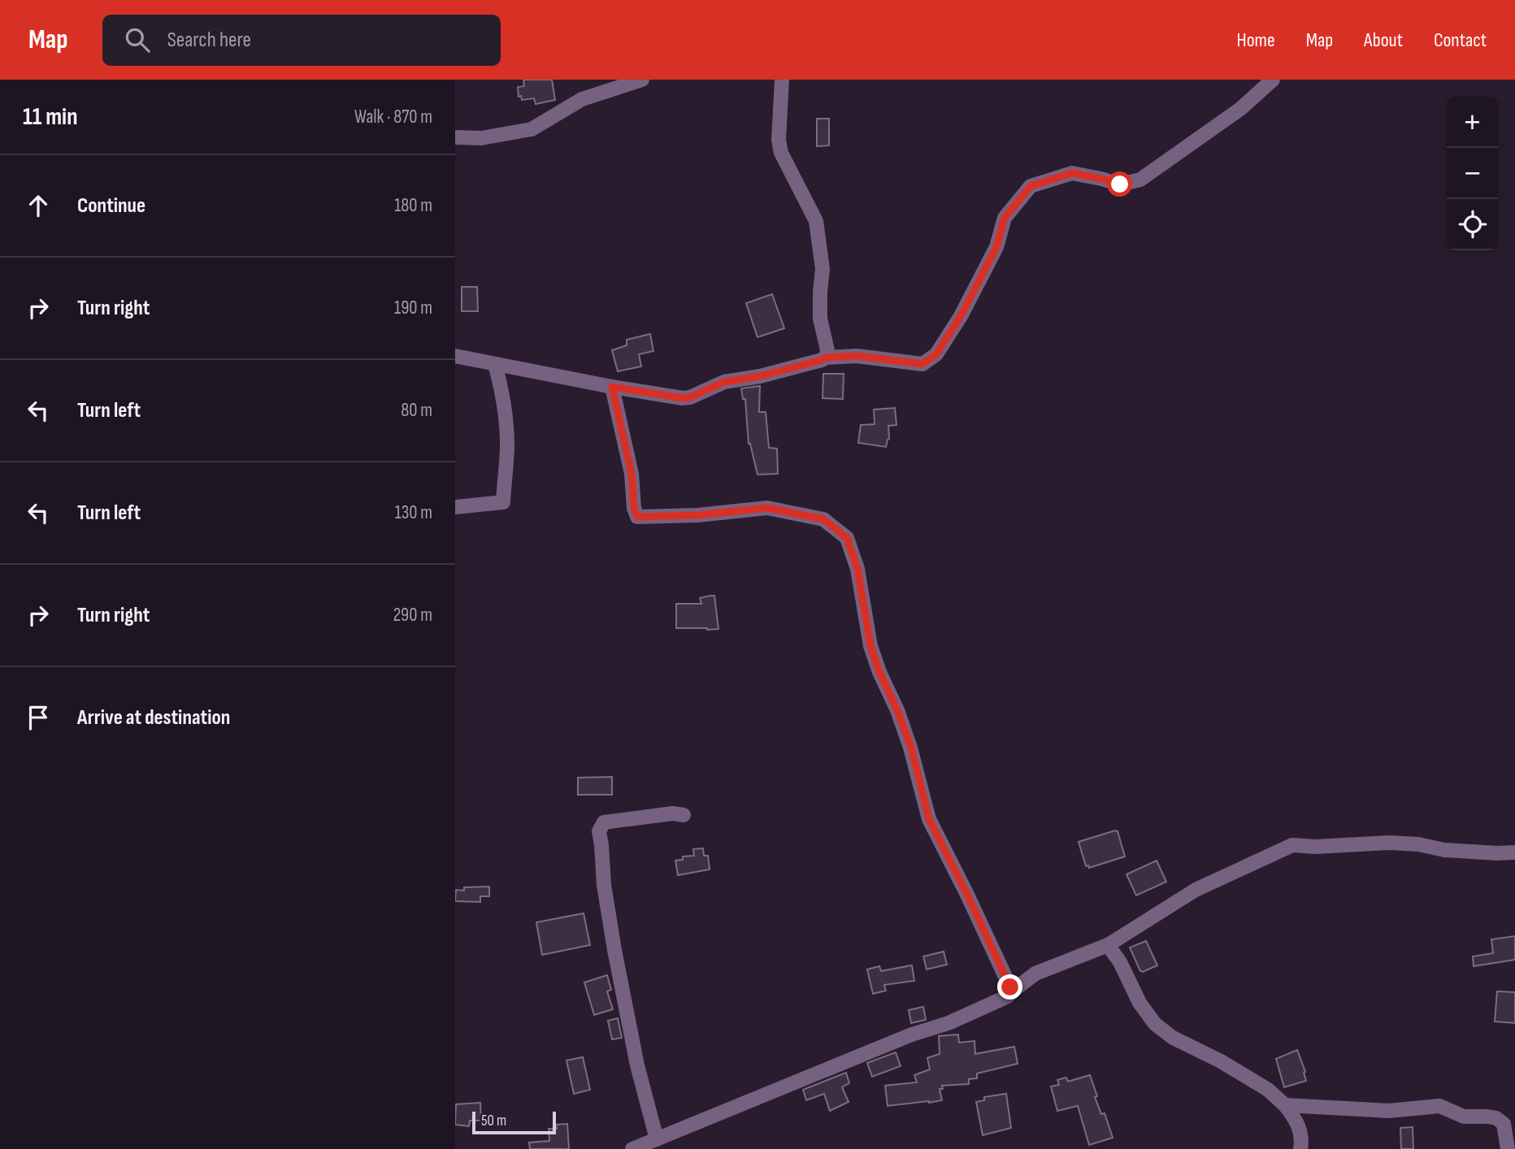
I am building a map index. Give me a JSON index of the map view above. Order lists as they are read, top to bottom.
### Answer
{
  "scale_bar": "50 m",
  "page": {
    "header": "Map",
    "search": "Search here",
    "nav": [
      "Home",
      "Map",
      "About",
      "Contact"
    ],
    "heading": ["11 min", "Walk · 870 m"],
    "map_buttons": ["+", "−"],
    "list": [
      ["Continue", "180 m"],
      ["Turn right", "190 m"],
      ["Turn left", "80 m"],
      ["Turn left", "130 m"],
      ["Turn right", "290 m"],
      "Arrive at destination"
    ],
    "scale": "50 m"
  }
}
